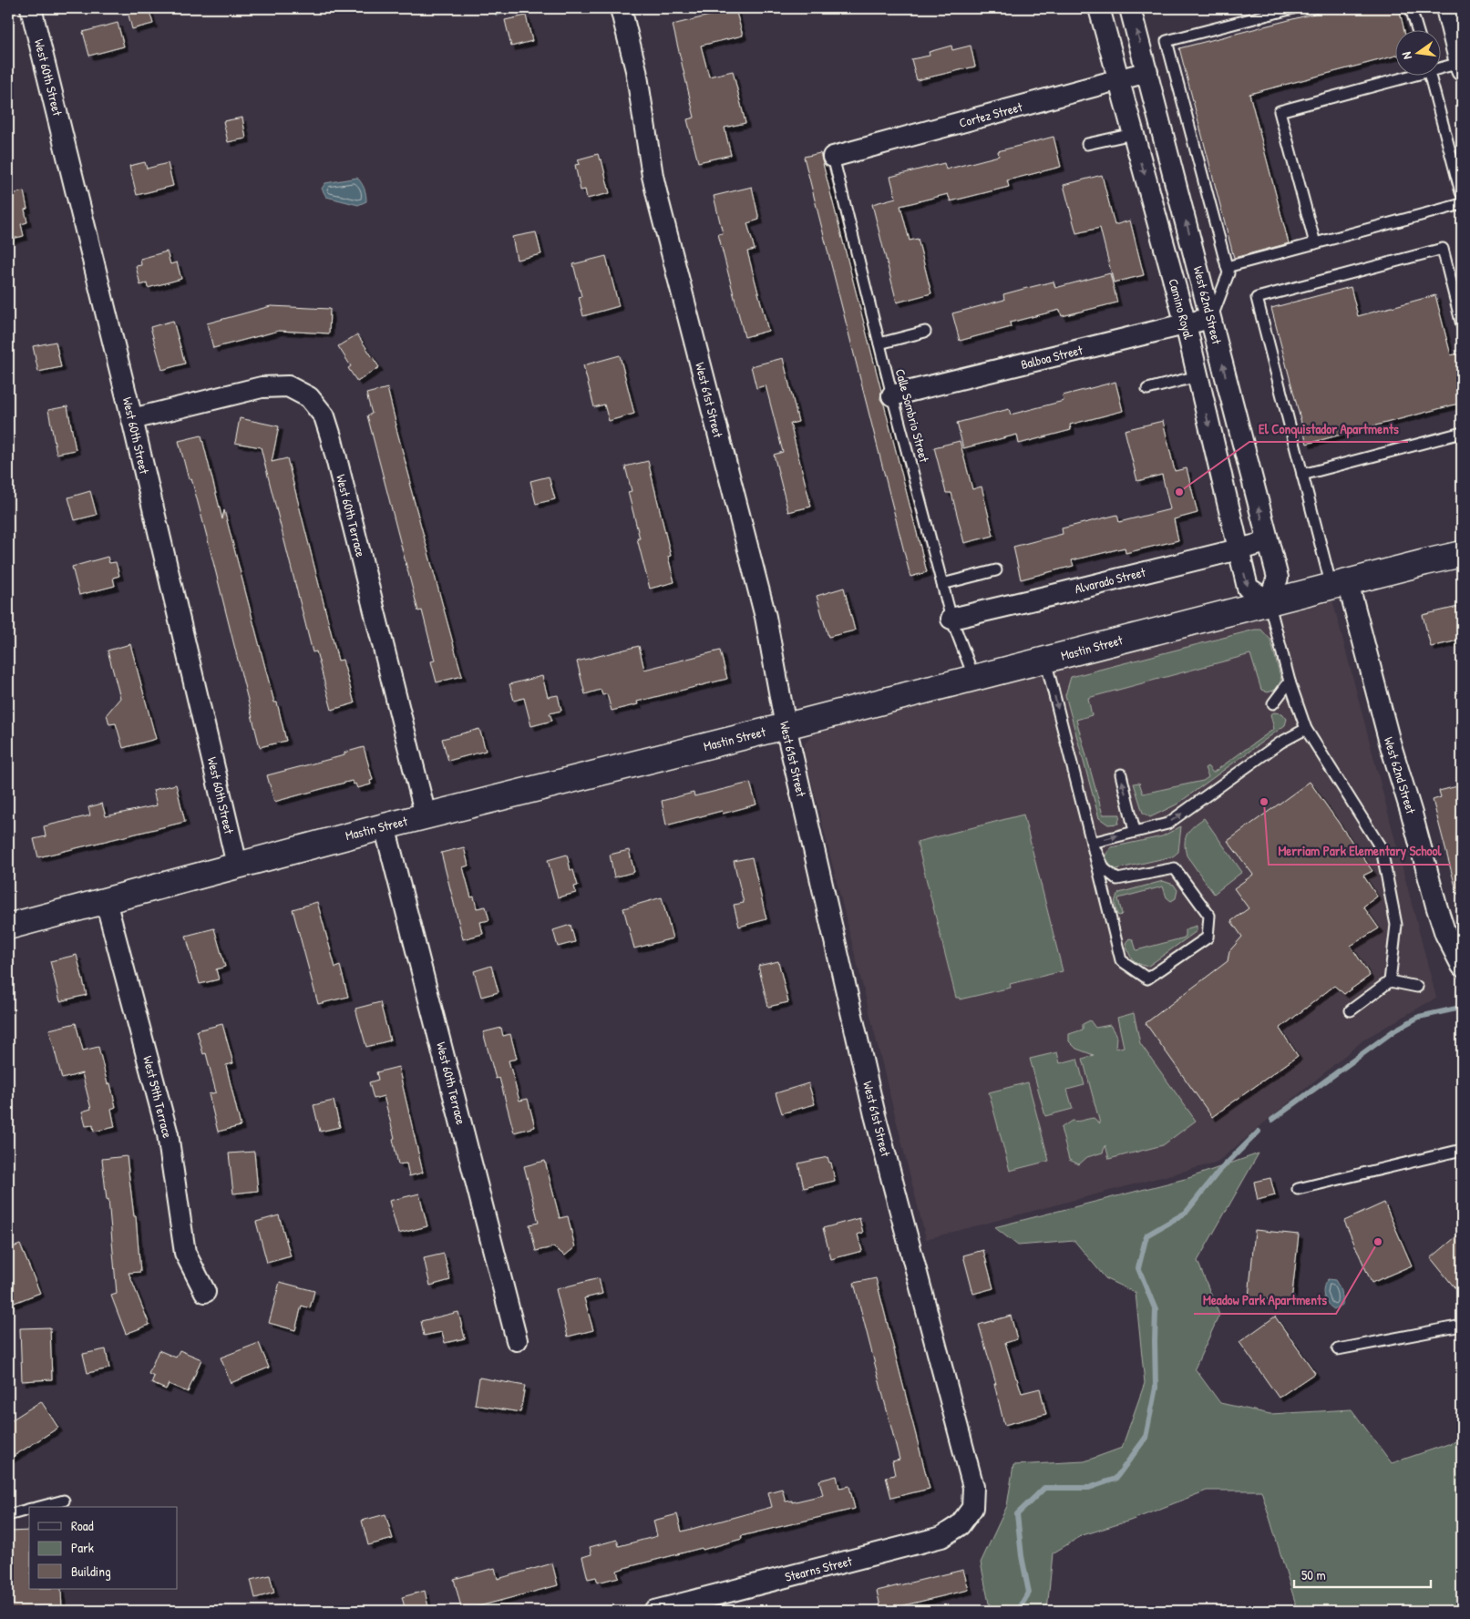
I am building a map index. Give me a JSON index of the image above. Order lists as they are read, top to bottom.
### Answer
{
  "streets": {
    "street": [
      "West 60th Street",
      "Cortez Street",
      "West 62nd Street",
      "Camino Royal",
      "Balboa Street",
      "West 61st Street",
      "West 60th Terrace",
      "Alvarado Street",
      "Mastin Street",
      "West 59th Terrace",
      "Stearns Street"
    ],
    "lane": ["Calle Sombrio Street"]
  },
  "crossings": [
    ["West 60th Street", "West 60th Terrace"],
    ["West 60th Street", "Mastin Street"],
    ["Cortez Street", "West 62nd Street"],
    ["Cortez Street", "Camino Royal"],
    ["Cortez Street", "Calle Sombrio Street"],
    ["West 62nd Street", "Camino Royal"],
    ["West 62nd Street", "Balboa Street"],
    ["West 62nd Street", "Alvarado Street"],
    ["West 62nd Street", "Mastin Street"],
    ["Camino Royal", "Balboa Street"],
    ["Camino Royal", "Alvarado Street"],
    ["Camino Royal", "Mastin Street"],
    ["Balboa Street", "Calle Sombrio Street"],
    ["West 61st Street", "Mastin Street"],
    ["West 61st Street", "Stearns Street"],
    ["Calle Sombrio Street", "Alvarado Street"],
    ["Calle Sombrio Street", "Mastin Street"],
    ["West 60th Terrace", "Mastin Street"],
    ["Mastin Street", "West 59th Terrace"]
  ],
  "one_way": ["West 62nd Street", "Camino Royal"],
  "places": ["El Conquistador Apartments", "Merriam Park Elementary School", "Meadow Park Apartments"],
  "legend": ["Road", "Park", "Building"],
  "scale_bar": "50 m",
  "north": "left"
}
